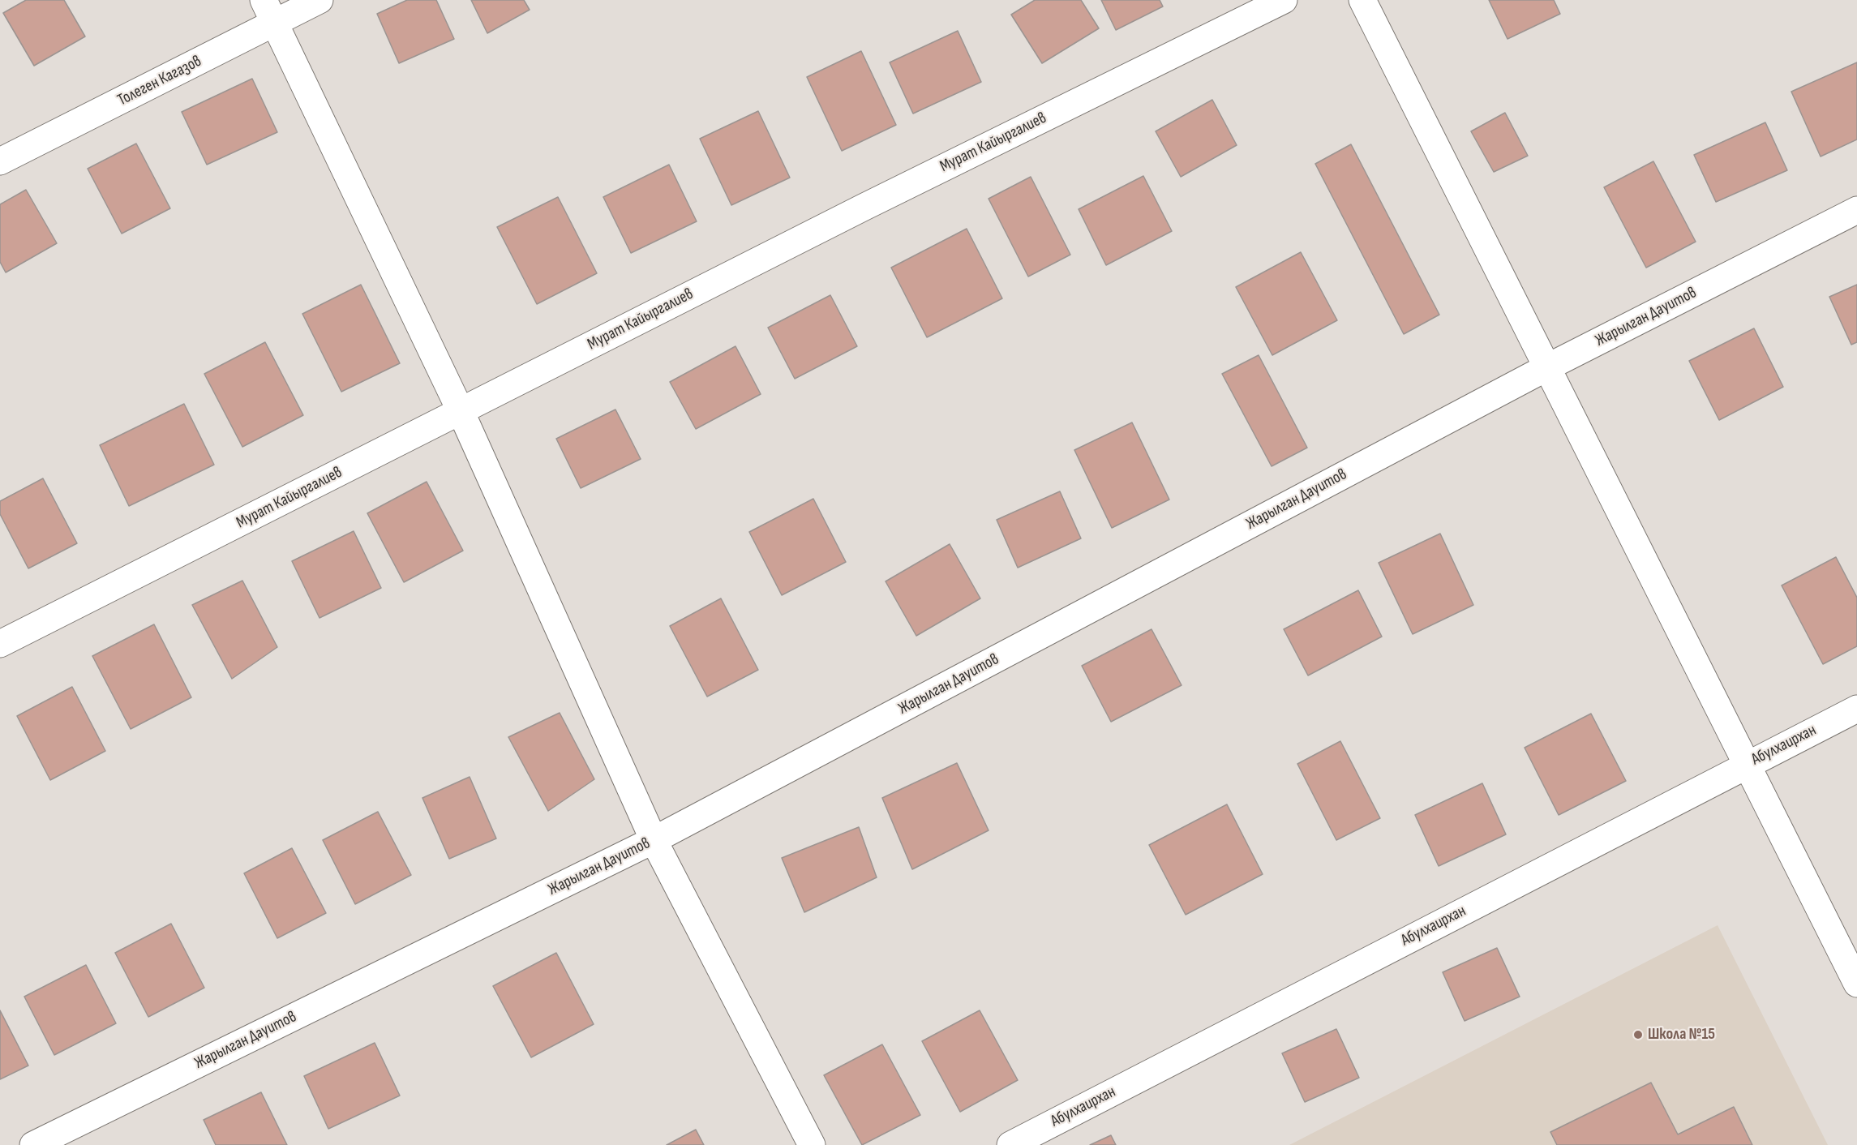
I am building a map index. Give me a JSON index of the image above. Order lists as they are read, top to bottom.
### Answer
{
  "streets": {
    "street": [
      "Толеген Кагазов",
      "Мурат Кайыргалиев",
      "Жарылган Дауитов",
      "Абулхаирхан"
    ]
  },
  "places": ["Школа №15"]
}
